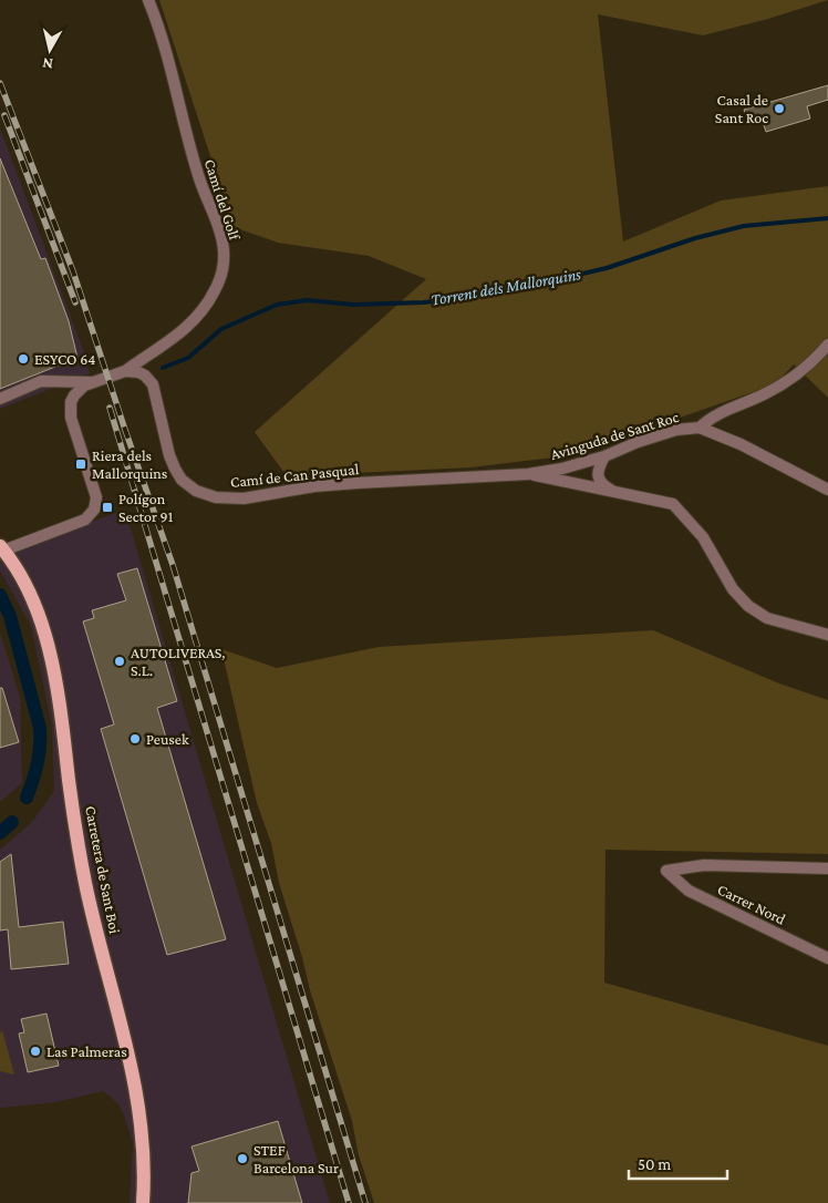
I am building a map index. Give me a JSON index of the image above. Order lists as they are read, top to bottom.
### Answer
{
  "streets": {
    "main road": ["Carretera de Sant Boi"],
    "street": [
      "Camí del Golf",
      "Avinguda de Sant Roc",
      "Camí de Can Pasqual",
      "Carrer Nord"
    ]
  },
  "crossings": [
    ["Camí del Golf", "Camí de Can Pasqual"],
    ["Avinguda de Sant Roc", "Camí de Can Pasqual"]
  ],
  "water": ["Torrent dels Mallorquins"],
  "places": {
    "other": [
      "Casal de Sant Roc",
      "ESYCO 64",
      "AUTOLIVERAS, S.L.",
      "Peusek",
      "Las Palmeras",
      "STEF Barcelona Sur"
    ],
    "transit": ["Riera dels Mallorquins", "Polígon Sector 91"]
  },
  "scale_bar": "50 m",
  "north": "bottom"
}
